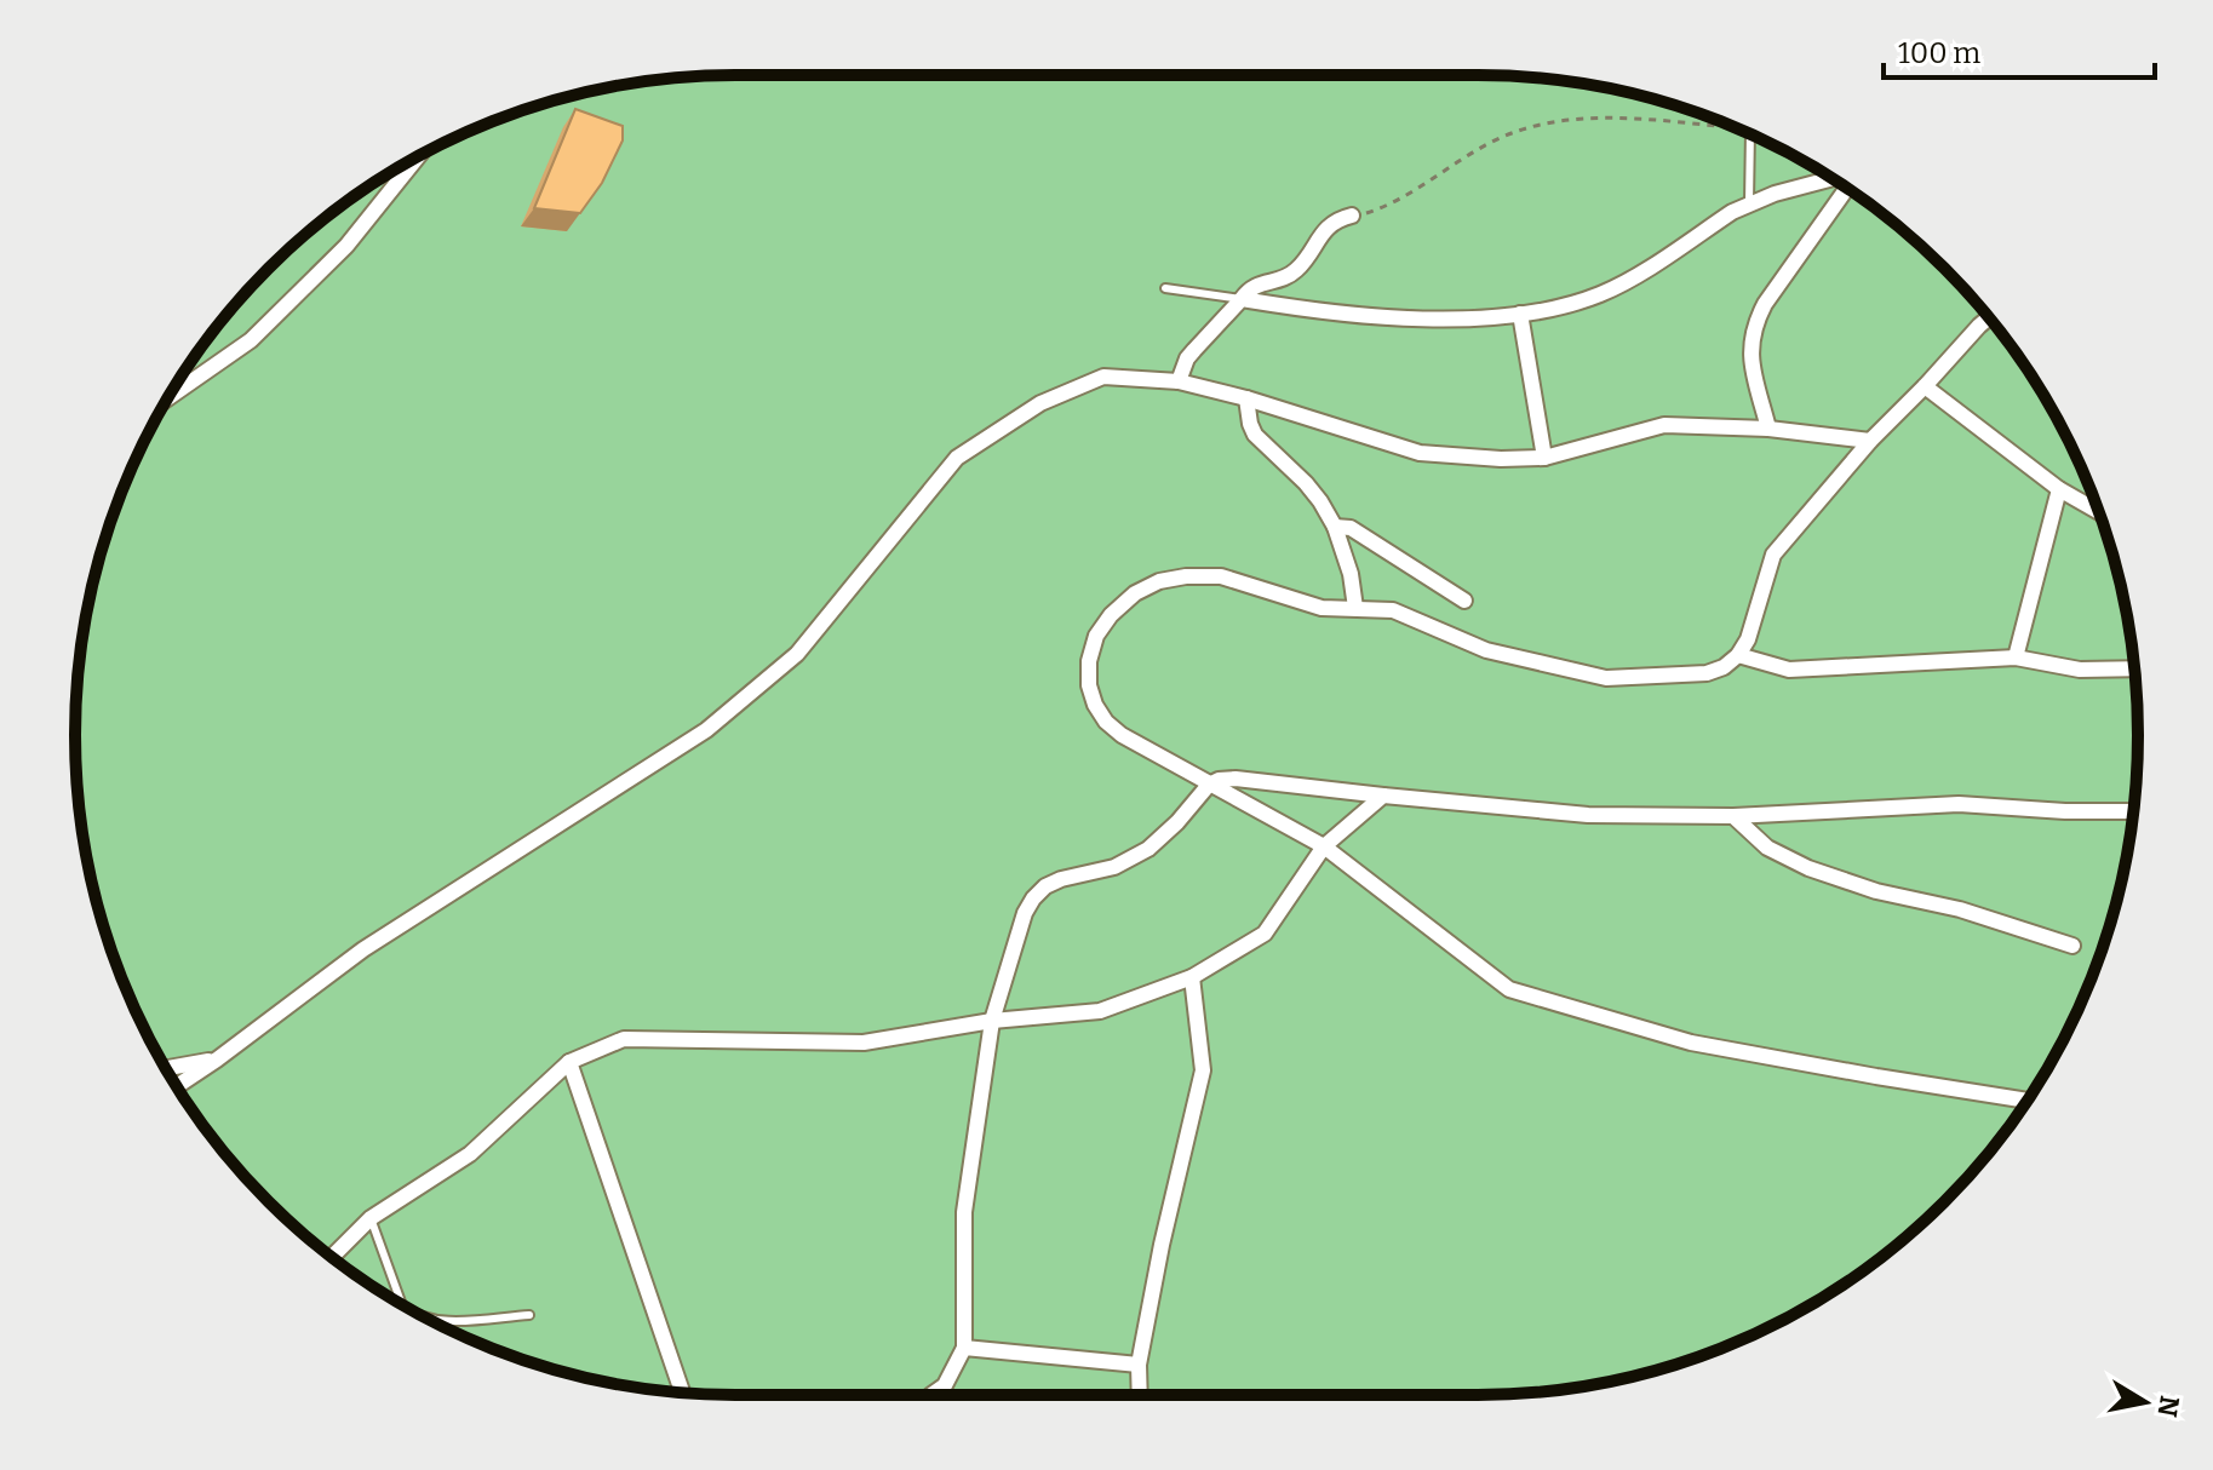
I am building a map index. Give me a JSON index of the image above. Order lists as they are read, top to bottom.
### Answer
{
  "scale_bar": "100 m",
  "north": "right"
}
